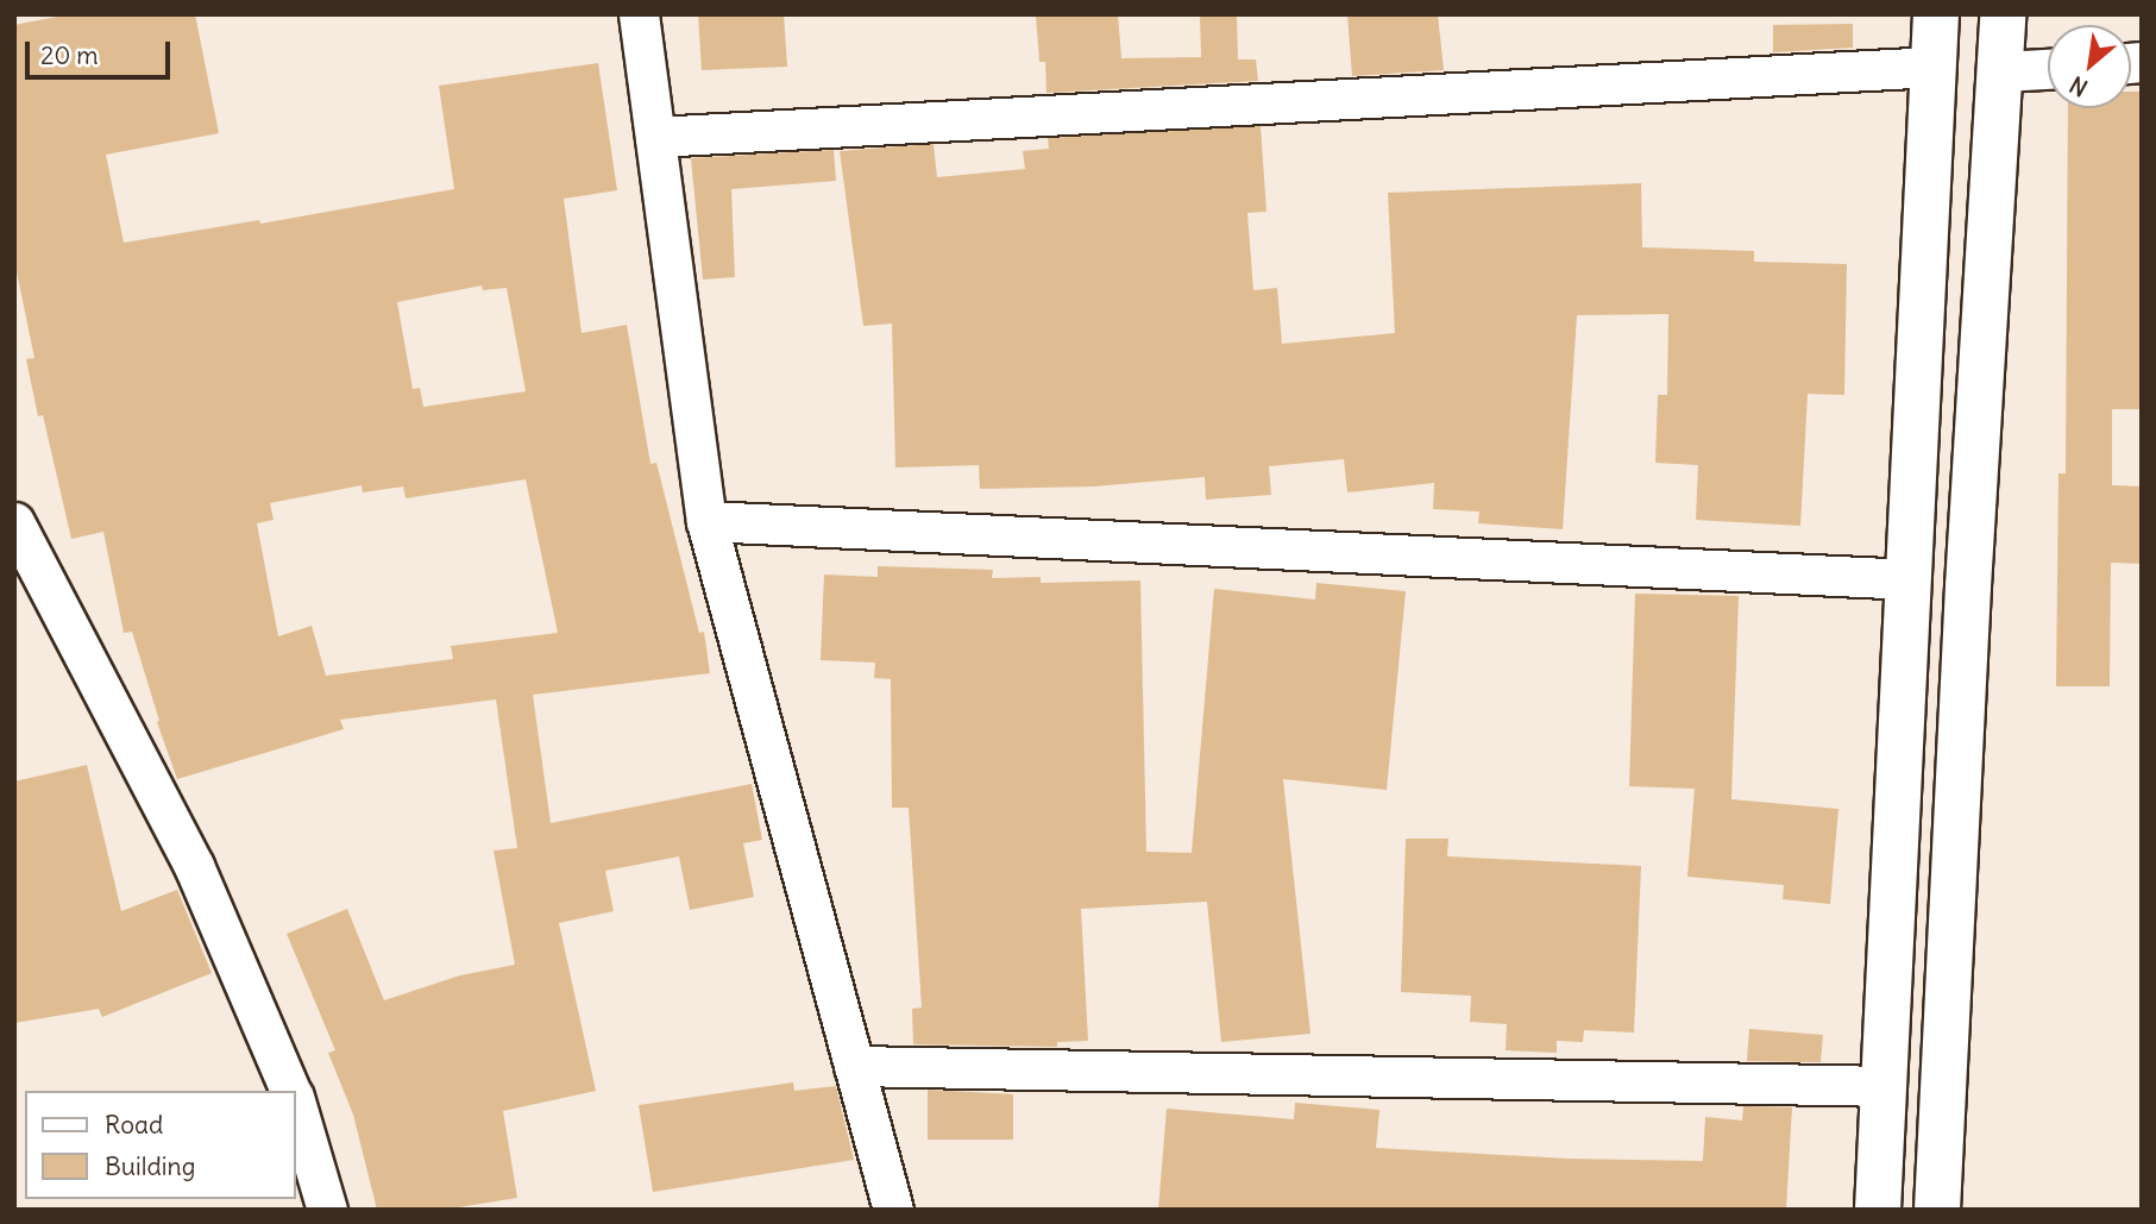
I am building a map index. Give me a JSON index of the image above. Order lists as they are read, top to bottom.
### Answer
{
  "legend": ["Road", "Building"],
  "scale_bar": "20 m",
  "north": "bottom left"
}
